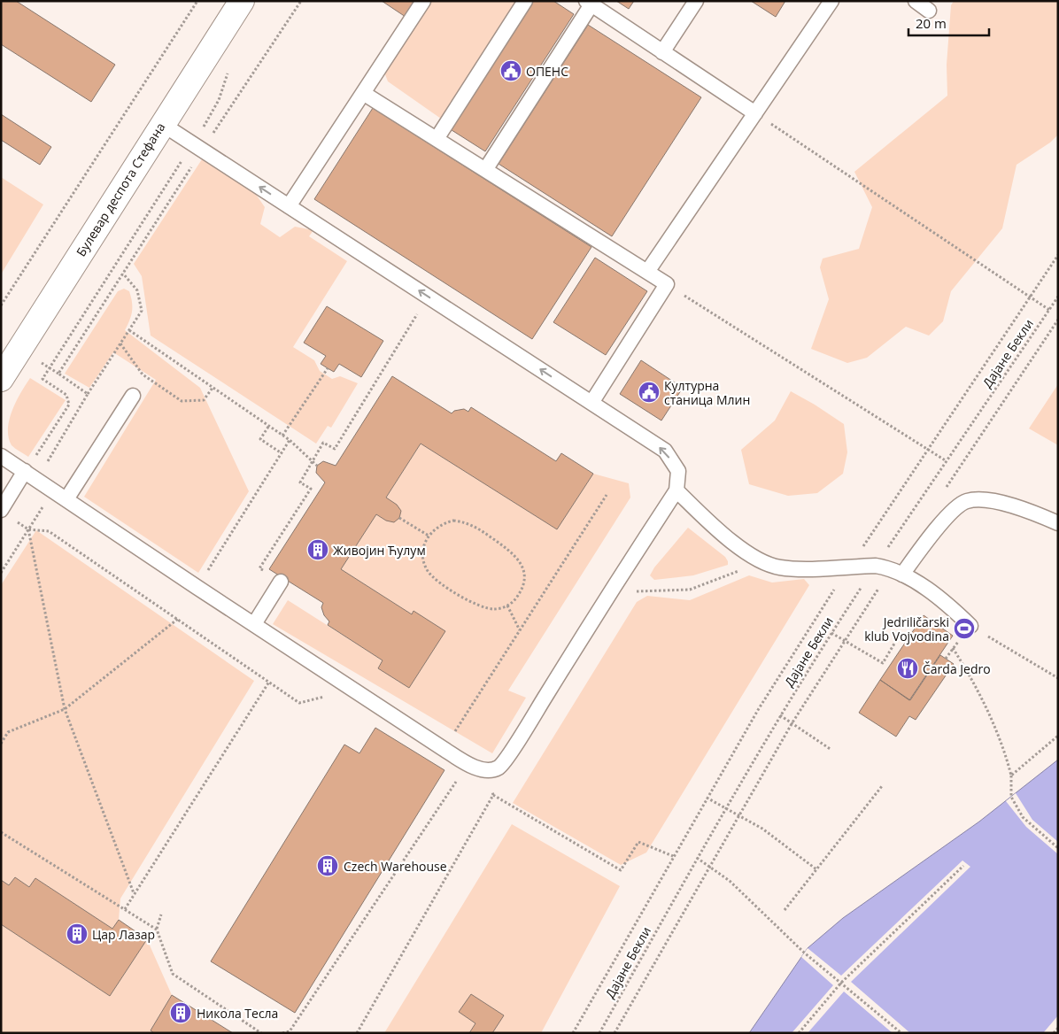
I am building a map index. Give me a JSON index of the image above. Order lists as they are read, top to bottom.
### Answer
{
  "streets": {
    "street": ["Булевар деспота Стефана"],
    "path": ["Дајане Бекли"]
  },
  "places": {
    "public building": ["ОПЕНС", "Културна станица Млин"],
    "building": [
      "Живојин Ћулум",
      "Czech Warehouse",
      "Цар Лазар",
      "Никола Тесла"
    ],
    "sports": ["Jedriličarski klub Vojvodina"],
    "restaurant": ["Čarda Jedro"]
  },
  "scale_bar": "20 m"
}
